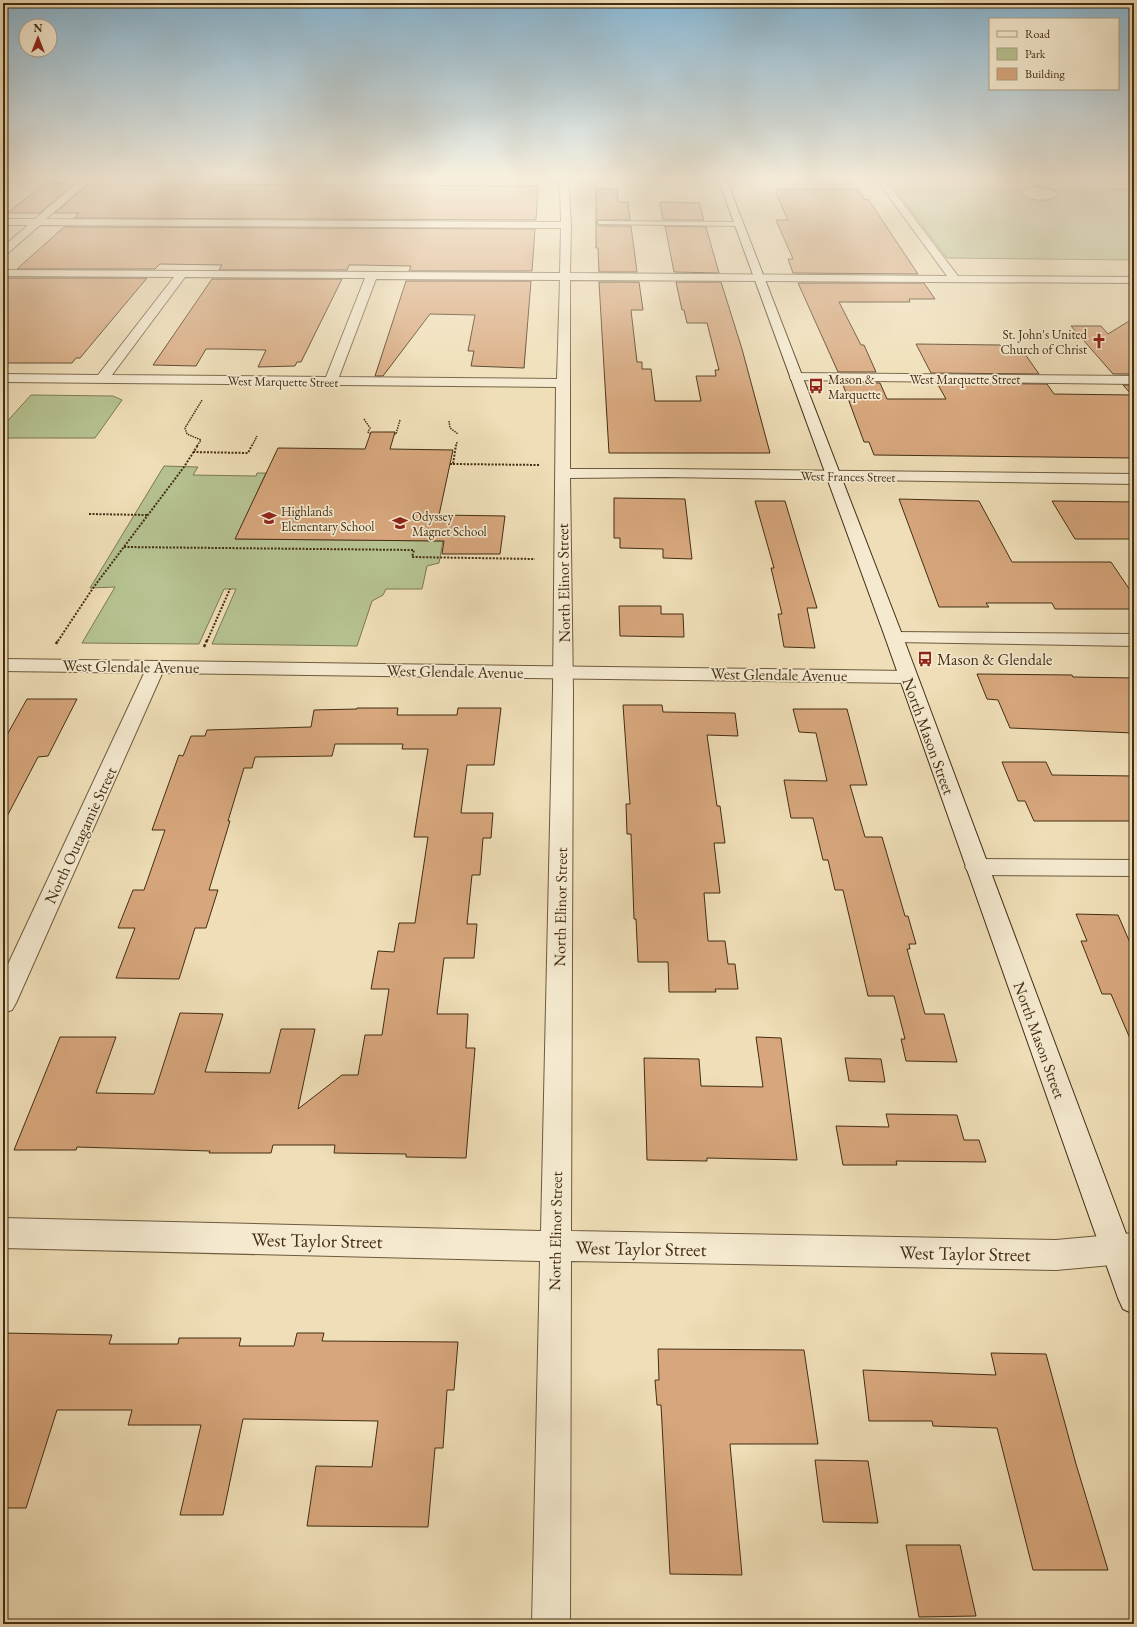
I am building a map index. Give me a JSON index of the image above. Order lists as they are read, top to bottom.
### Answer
{
  "streets": {
    "street": [
      "West Marquette Street",
      "West Frances Street",
      "North Elinor Street",
      "West Glendale Avenue",
      "North Mason Street",
      "North Outagamie Street",
      "West Taylor Street"
    ]
  },
  "crossings": [
    ["West Marquette Street", "North Elinor Street"],
    ["West Marquette Street", "North Mason Street"],
    ["West Frances Street", "North Elinor Street"],
    ["West Frances Street", "North Mason Street"],
    ["North Elinor Street", "West Glendale Avenue"],
    ["North Elinor Street", "West Taylor Street"],
    ["West Glendale Avenue", "North Mason Street"],
    ["West Glendale Avenue", "North Outagamie Street"],
    ["North Mason Street", "West Taylor Street"]
  ],
  "places": {
    "church": ["St. John's United Church of Christ"],
    "bus stop": ["Mason & Marquette", "Mason & Glendale"],
    "school or university": ["Highlands Elementary School", "Odyssey Magnet School"]
  },
  "legend": ["Road", "Park", "Building"],
  "north": "top"
}
